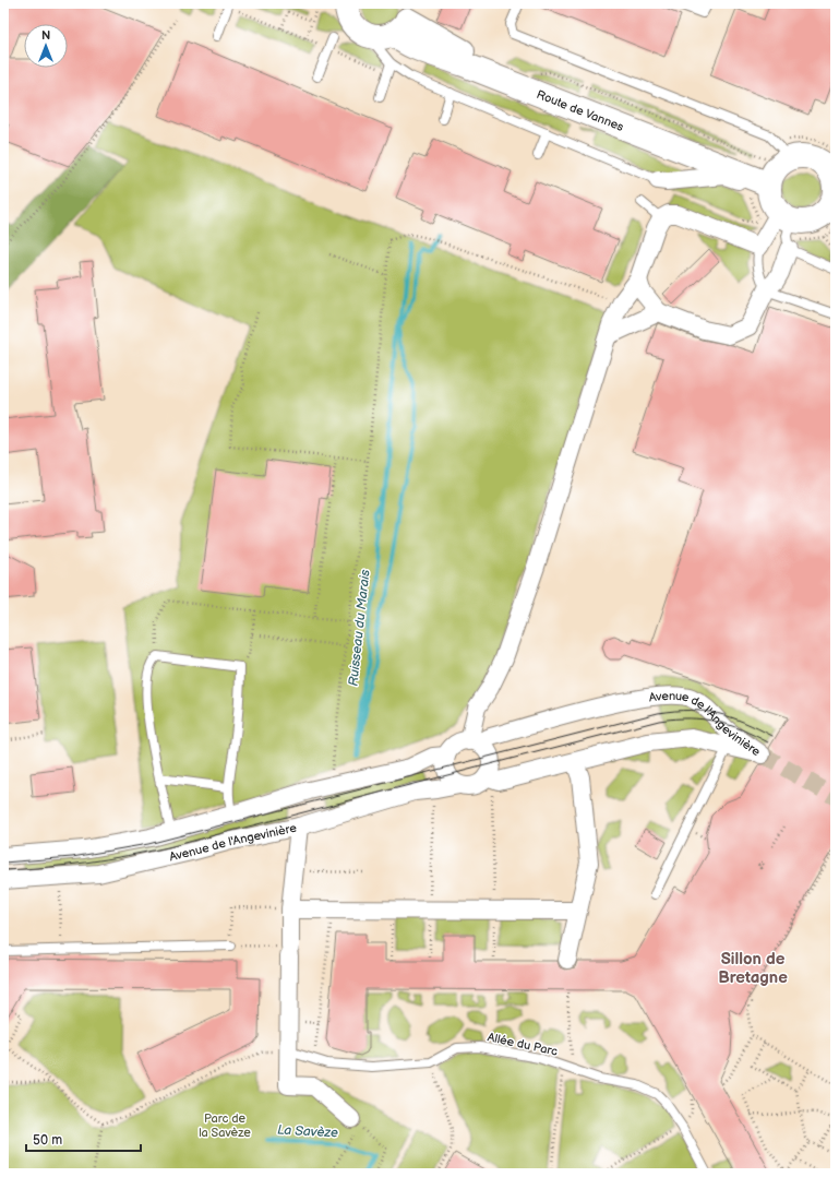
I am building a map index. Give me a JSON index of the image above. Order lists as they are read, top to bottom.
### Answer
{
  "streets": {
    "main road": ["Route de Vannes"],
    "street": ["Avenue de l'Angevinière"],
    "lane": ["Allée du Parc"]
  },
  "districts": ["Sillon de Bretagne"],
  "water": ["Ruisseau du Marais", "La Savèze"],
  "parks": ["Parc de la Savèze"],
  "scale_bar": "50 m",
  "north": "top"
}
